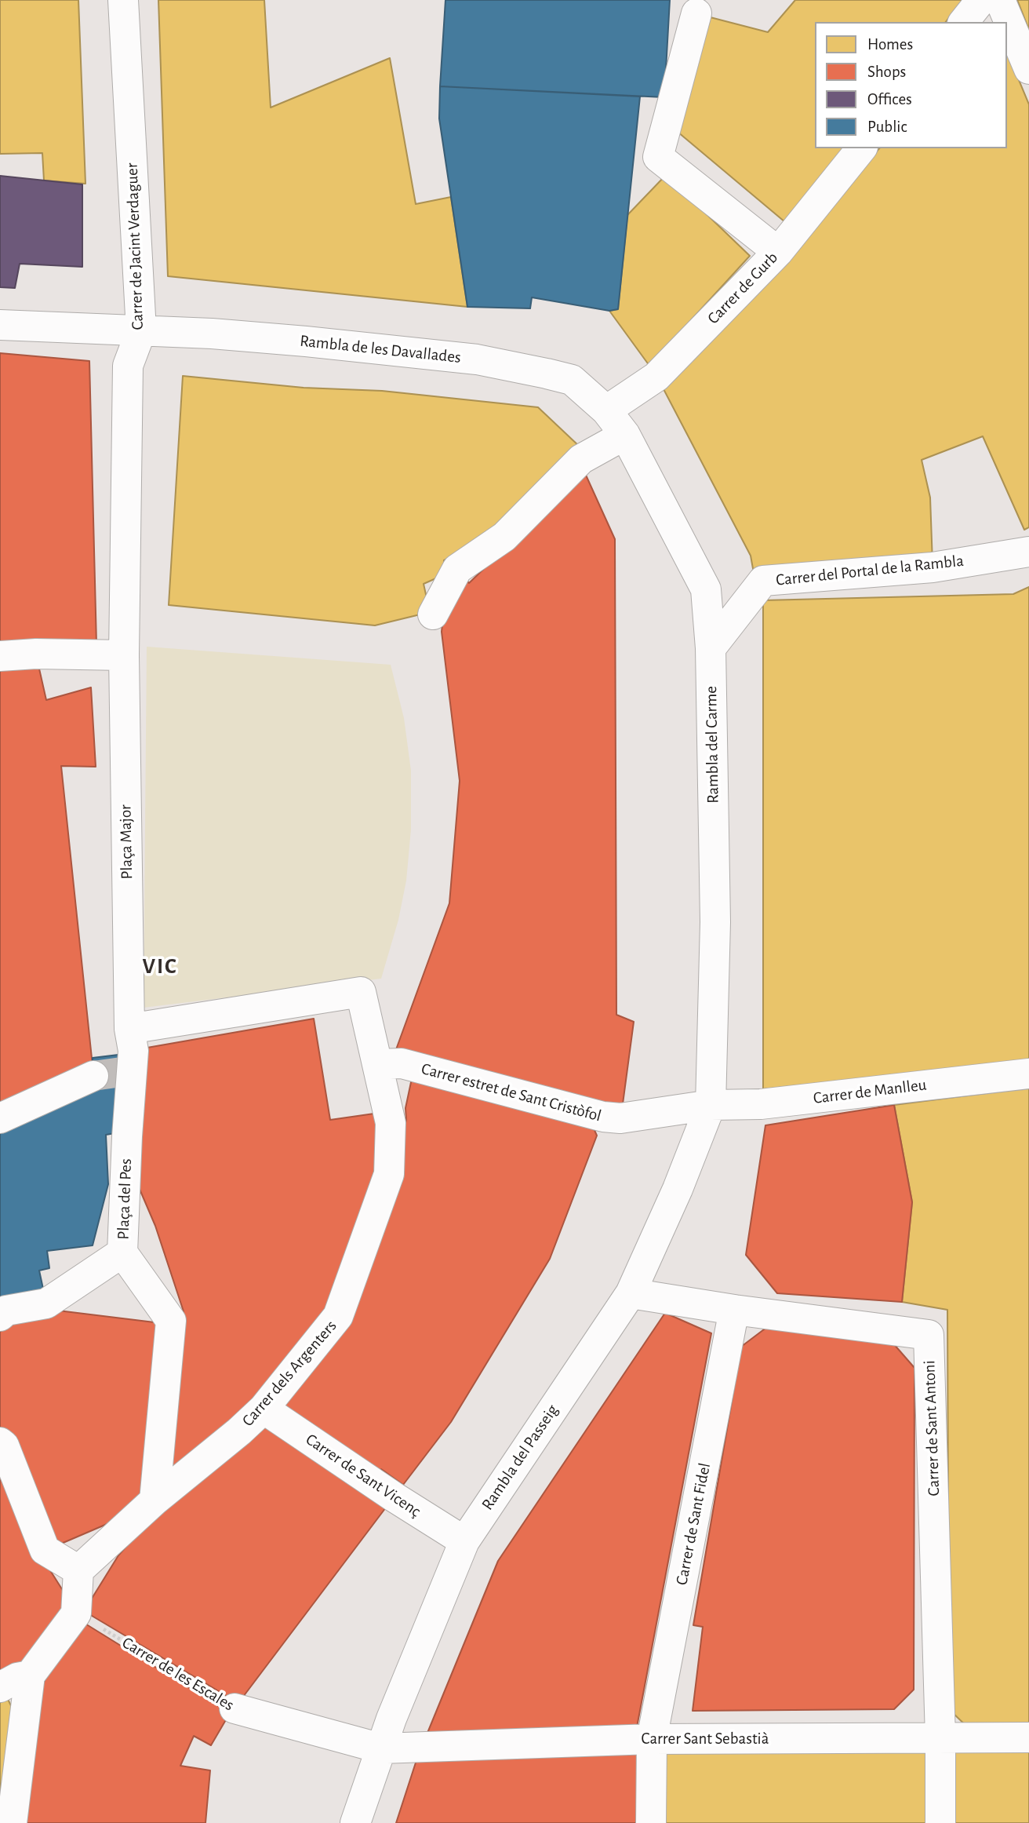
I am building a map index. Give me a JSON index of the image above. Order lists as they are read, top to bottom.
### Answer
{
  "streets": {
    "street": [
      "Carrer de Jacint Verdaguer",
      "Carrer de Gurb",
      "Rambla de les Davallades",
      "Carrer del Portal de la Rambla",
      "Rambla del Carme",
      "Plaça Major",
      "Carrer de Manlleu",
      "Carrer estret de Sant Cristòfol",
      "Plaça del Pes",
      "Carrer dels Argenters",
      "Carrer de Sant Antoni",
      "Rambla del Passeig",
      "Carrer de Sant Vicenç",
      "Carrer de Sant Fidel",
      "Carrer de les Escales",
      "Carrer Sant Sebastià"
    ]
  },
  "crossings": [
    ["Carrer de Jacint Verdaguer", "Rambla de les Davallades"],
    ["Carrer de Jacint Verdaguer", "Plaça Major"],
    ["Carrer de Gurb", "Rambla de les Davallades"],
    ["Carrer de Gurb", "Rambla del Carme"],
    ["Rambla de les Davallades", "Rambla del Carme"],
    ["Carrer del Portal de la Rambla", "Rambla del Carme"],
    ["Rambla del Carme", "Carrer de Manlleu"],
    ["Rambla del Carme", "Carrer estret de Sant Cristòfol"],
    ["Rambla del Carme", "Rambla del Passeig"],
    ["Plaça Major", "Plaça del Pes"],
    ["Carrer de Manlleu", "Carrer estret de Sant Cristòfol"],
    ["Carrer de Manlleu", "Rambla del Passeig"],
    ["Carrer estret de Sant Cristòfol", "Carrer dels Argenters"],
    ["Carrer estret de Sant Cristòfol", "Rambla del Passeig"],
    ["Carrer dels Argenters", "Carrer de Sant Vicenç"],
    ["Carrer de Sant Antoni", "Rambla del Passeig"],
    ["Carrer de Sant Antoni", "Carrer de Sant Fidel"],
    ["Carrer de Sant Antoni", "Carrer Sant Sebastià"],
    ["Rambla del Passeig", "Carrer de Sant Vicenç"],
    ["Rambla del Passeig", "Carrer de les Escales"],
    ["Rambla del Passeig", "Carrer Sant Sebastià"],
    ["Carrer de Sant Fidel", "Carrer Sant Sebastià"],
    ["Carrer de les Escales", "Carrer Sant Sebastià"]
  ],
  "districts": ["VIC"],
  "legend": [
    "Homes",
    "Shops",
    "Offices",
    "Public"
  ]
}
